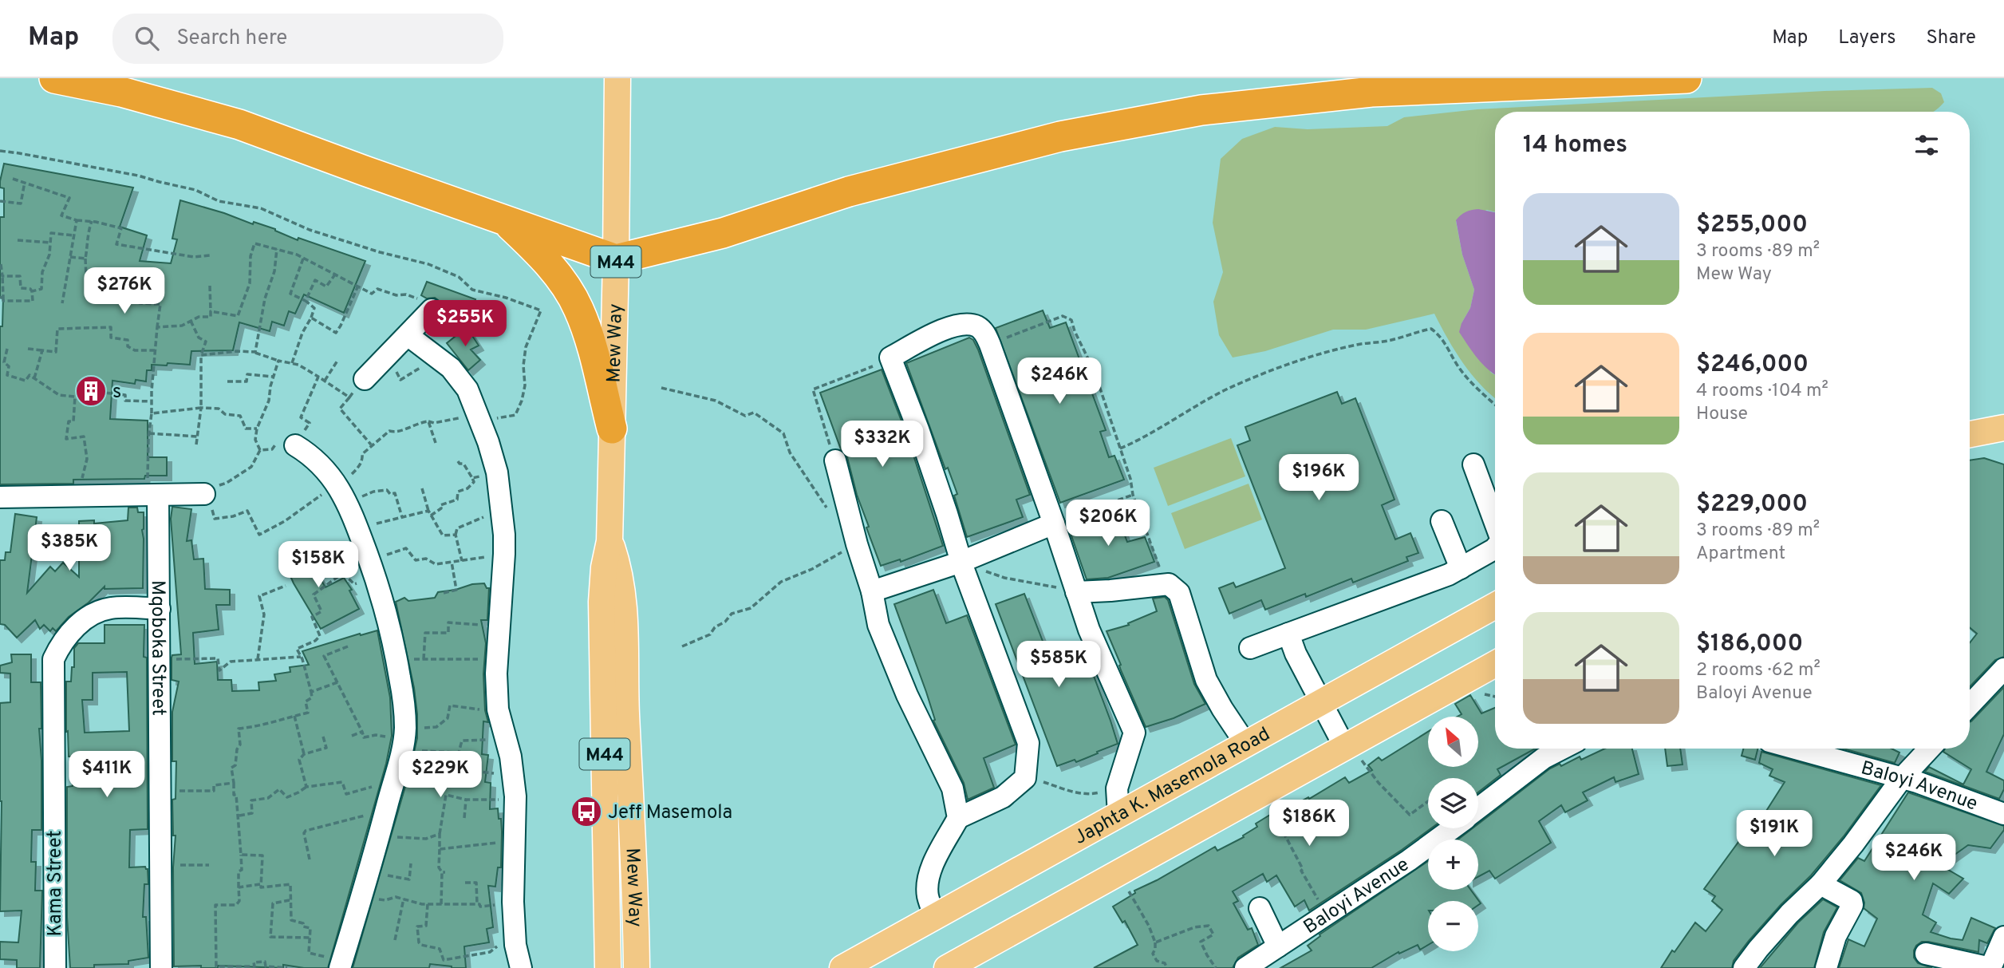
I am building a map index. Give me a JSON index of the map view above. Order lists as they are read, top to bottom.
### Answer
{
  "streets": {
    "main road": ["M44", "Mew Way", "Japhta K. Masemola Road"],
    "street": ["Mqoboka Street", "Baloyi Avenue", "Kama Street"]
  },
  "crossings": [
    ["Mqoboka Street", "Kama Street"]
  ],
  "places": {
    "building": ["s"],
    "bus stop": ["Jeff Masemola"]
  },
  "north": "top left",
  "page": {
    "header": "Map",
    "search": "Search here",
    "nav": ["Map", "Layers", "Share"],
    "heading": "14 homes",
    "list": [
      {
        "name": "$255,000",
        "note": "3 rooms · 89 m² · Mew Way"
      },
      {
        "name": "$246,000",
        "note": "4 rooms · 104 m² · House"
      },
      {
        "name": "$229,000",
        "note": "3 rooms · 89 m² · Apartment"
      },
      {
        "name": "$186,000",
        "note": "2 rooms · 62 m² · Baloyi Avenue"
      }
    ],
    "price": [
      "$276K",
      "$255K",
      "$246K",
      "$332K",
      "$196K",
      "$206K",
      "$385K",
      "$158K",
      "$585K",
      "$411K",
      "$229K",
      "$186K",
      "$191K",
      "$246K"
    ],
    "map_buttons": ["+", "−"]
  }
}
